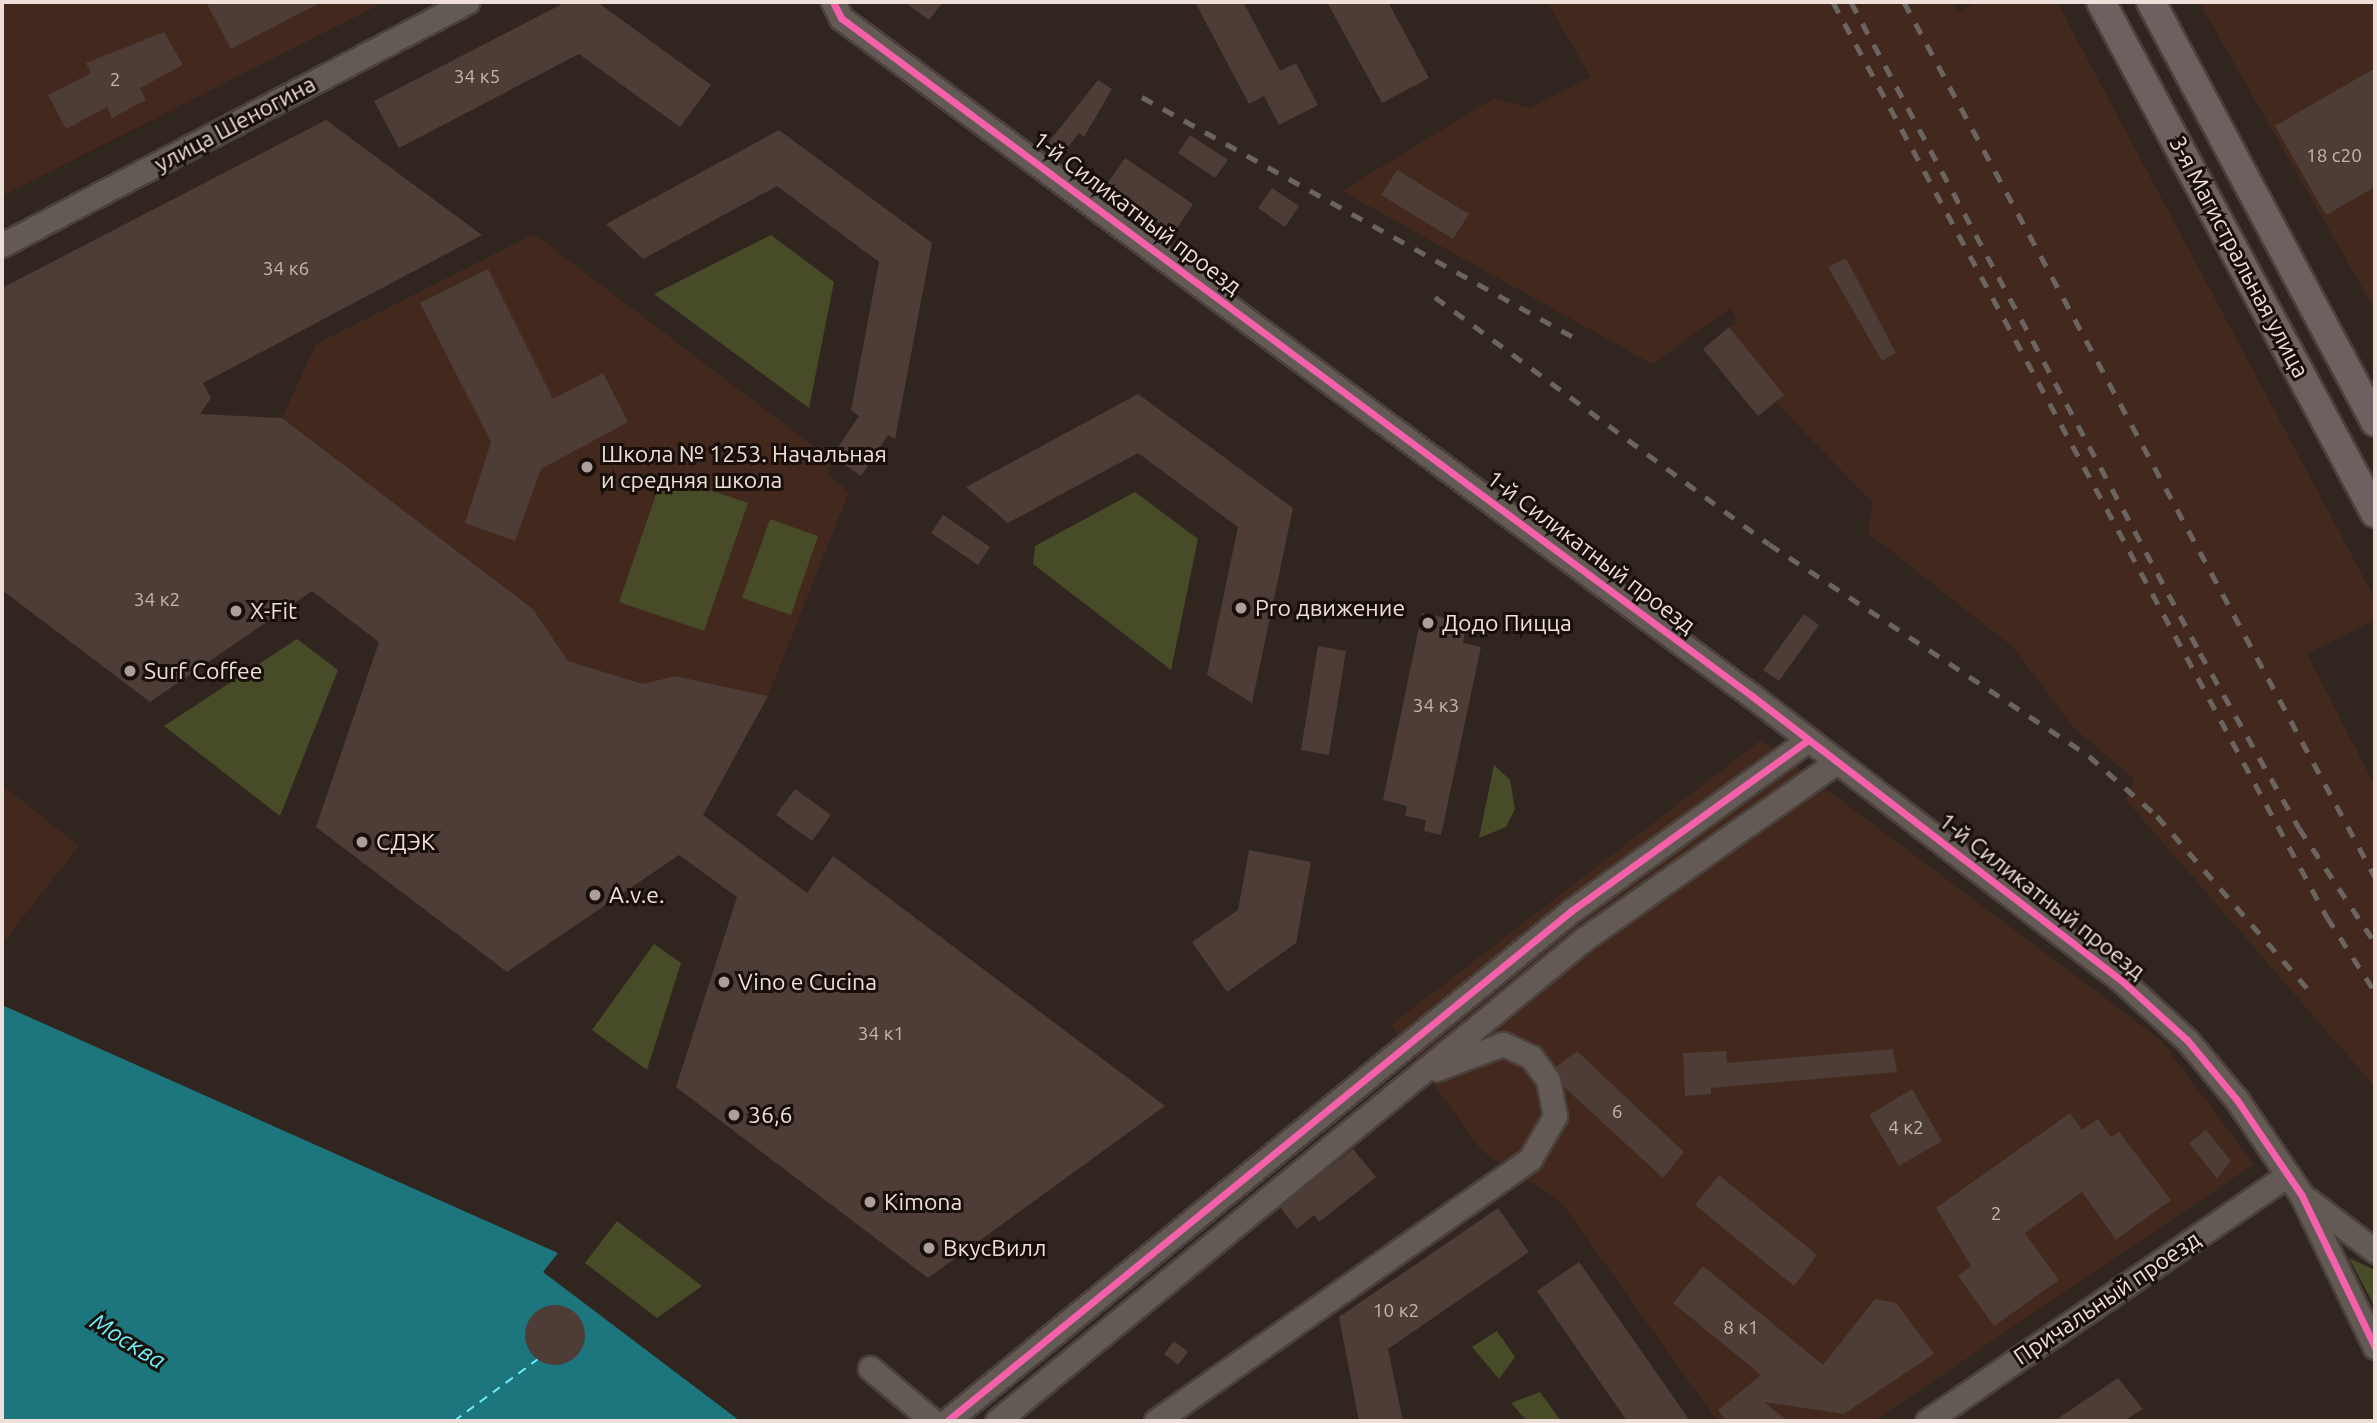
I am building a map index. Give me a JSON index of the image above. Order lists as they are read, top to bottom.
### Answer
{
  "streets": {
    "main road": ["3-я Магистральная улица"],
    "street": ["улица Шеногина", "1-й Силикатный проезд", "Причальный проезд"]
  },
  "crossings": [
    ["1-й Силикатный проезд", "Причальный проезд"]
  ],
  "water": ["Москва"],
  "places": [
    "Школа № 1253. Начальная и средняя школа",
    "Pro движение",
    "X-Fit",
    "Додо Пицца",
    "Surf Coffee",
    "СДЭК",
    "A.v.e.",
    "Vino e Cucina",
    "36,6",
    "Kimona",
    "ВкусВилл"
  ],
  "house_numbers": [
    "34 к5",
    "2",
    "18 с20",
    "34 к6",
    "34 к2",
    "34 к3",
    "34 к1",
    "6",
    "4 к2",
    "2",
    "10 к2",
    "8 к1"
  ]
}
